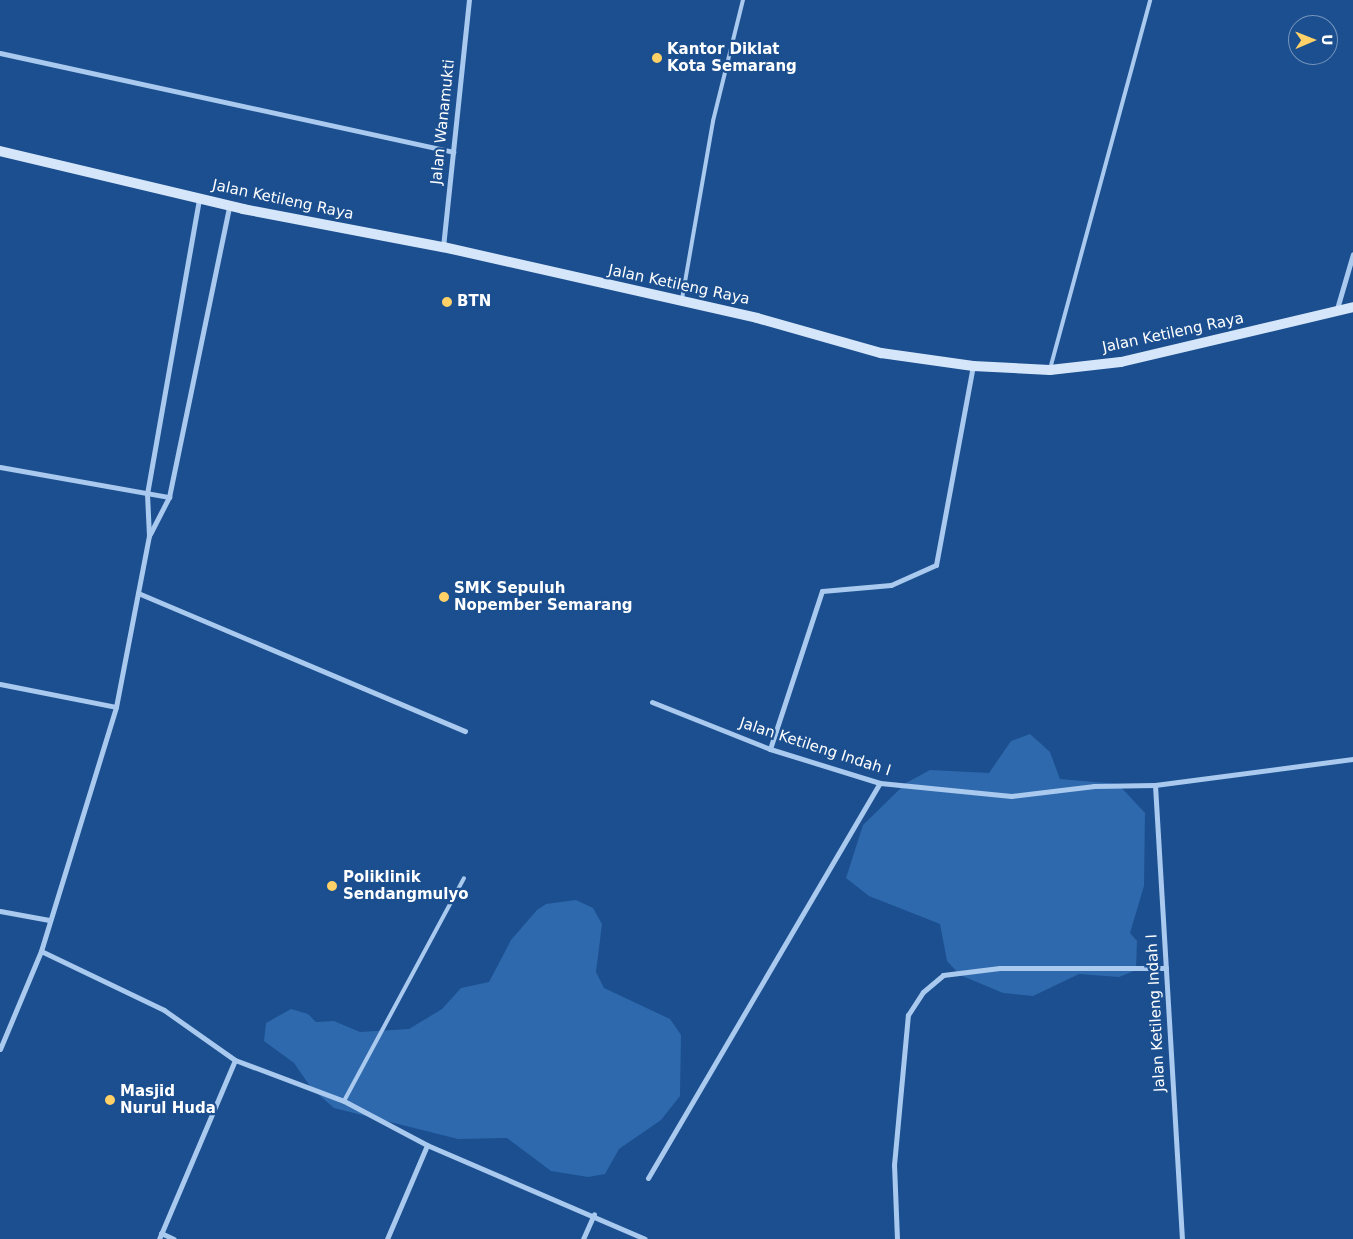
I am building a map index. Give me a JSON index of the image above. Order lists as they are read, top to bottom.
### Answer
{
  "streets": {
    "main road": ["Jalan Ketileng Raya"],
    "street": ["Jalan Wanamukti", "Jalan Ketileng Indah I"]
  },
  "crossings": [
    ["Jalan Wanamukti", "Jalan Ketileng Raya"]
  ],
  "places": [
    "Kantor Diklat Kota Semarang",
    "BTN",
    "SMK Sepuluh Nopember Semarang",
    "Poliklinik Sendangmulyo",
    "Masjid Nurul Huda"
  ],
  "north": "right"
}
